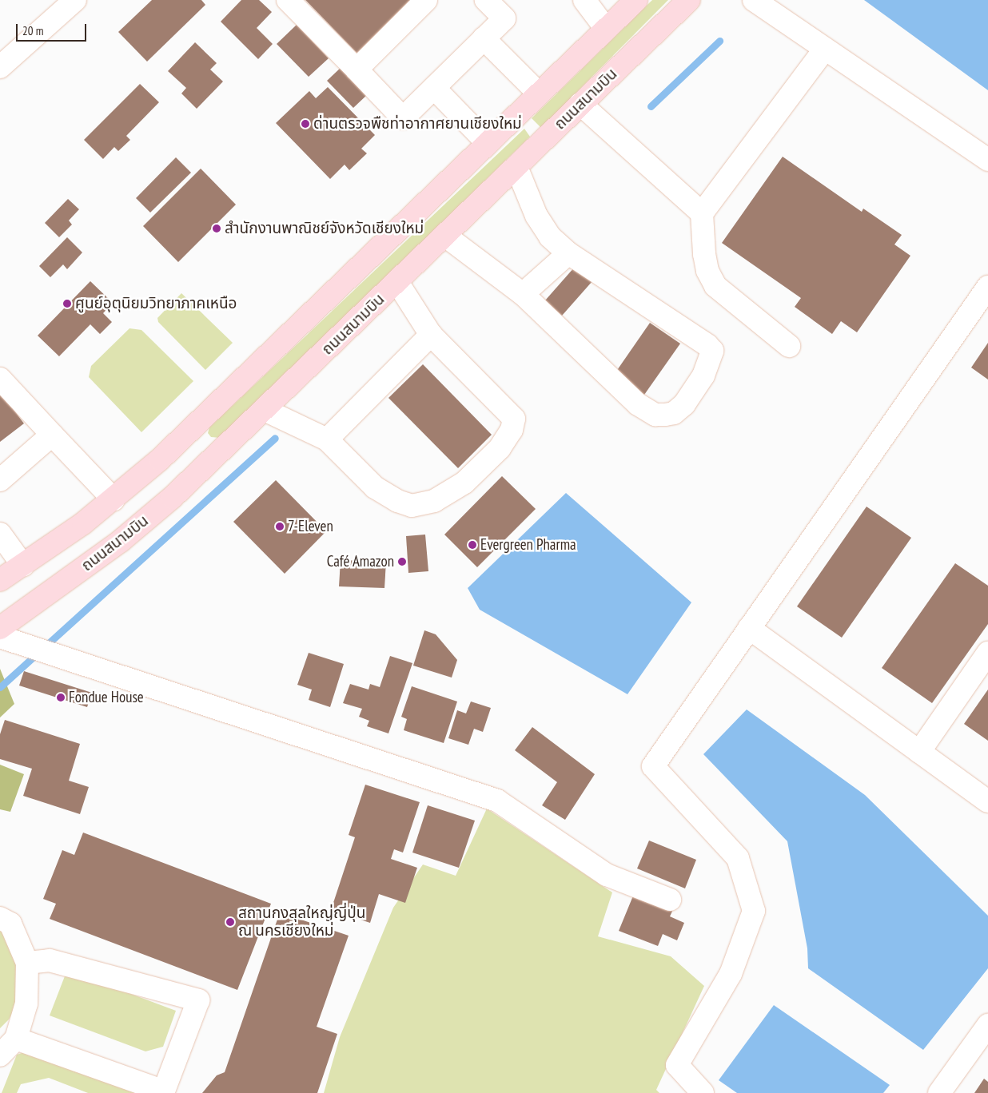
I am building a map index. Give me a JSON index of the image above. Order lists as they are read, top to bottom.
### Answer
{
  "streets": {
    "main road": ["ถนนสนามบิน"]
  },
  "places": [
    "ด่านตรวจพืชท่าอากาศยานเชียงใหม่",
    "สำนักงานพาณิชย์จังหวัดเชียงใหม่",
    "ศูนย์อุตุนิยมวิทยาภาคเหนือ",
    "7-Eleven",
    "Evergreen Pharma",
    "Café Amazon",
    "Fondue House",
    "สถานกงสุลใหญ่ญี่ปุ่น ณ นครเชียงใหม่"
  ],
  "scale_bar": "20 m"
}
